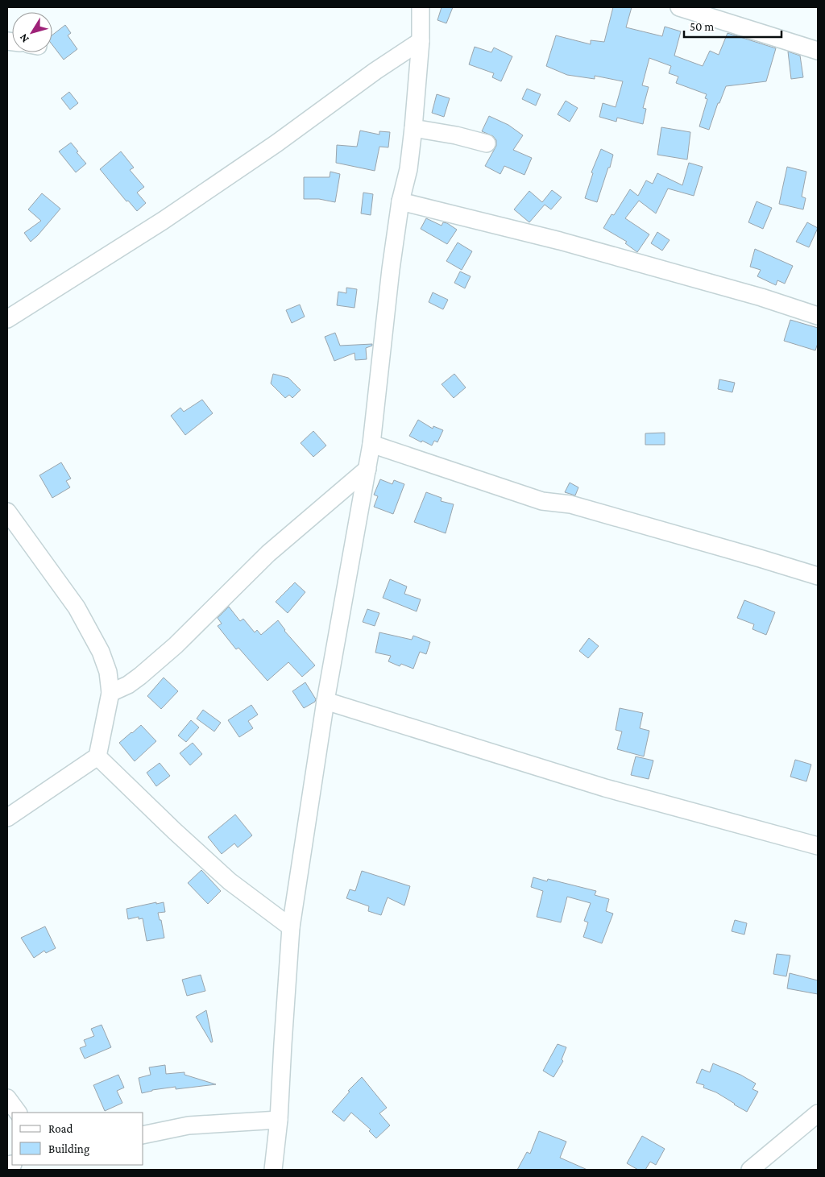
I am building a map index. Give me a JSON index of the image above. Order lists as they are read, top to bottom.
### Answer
{
  "legend": ["Road", "Building"],
  "scale_bar": "50 m",
  "north": "bottom left"
}
